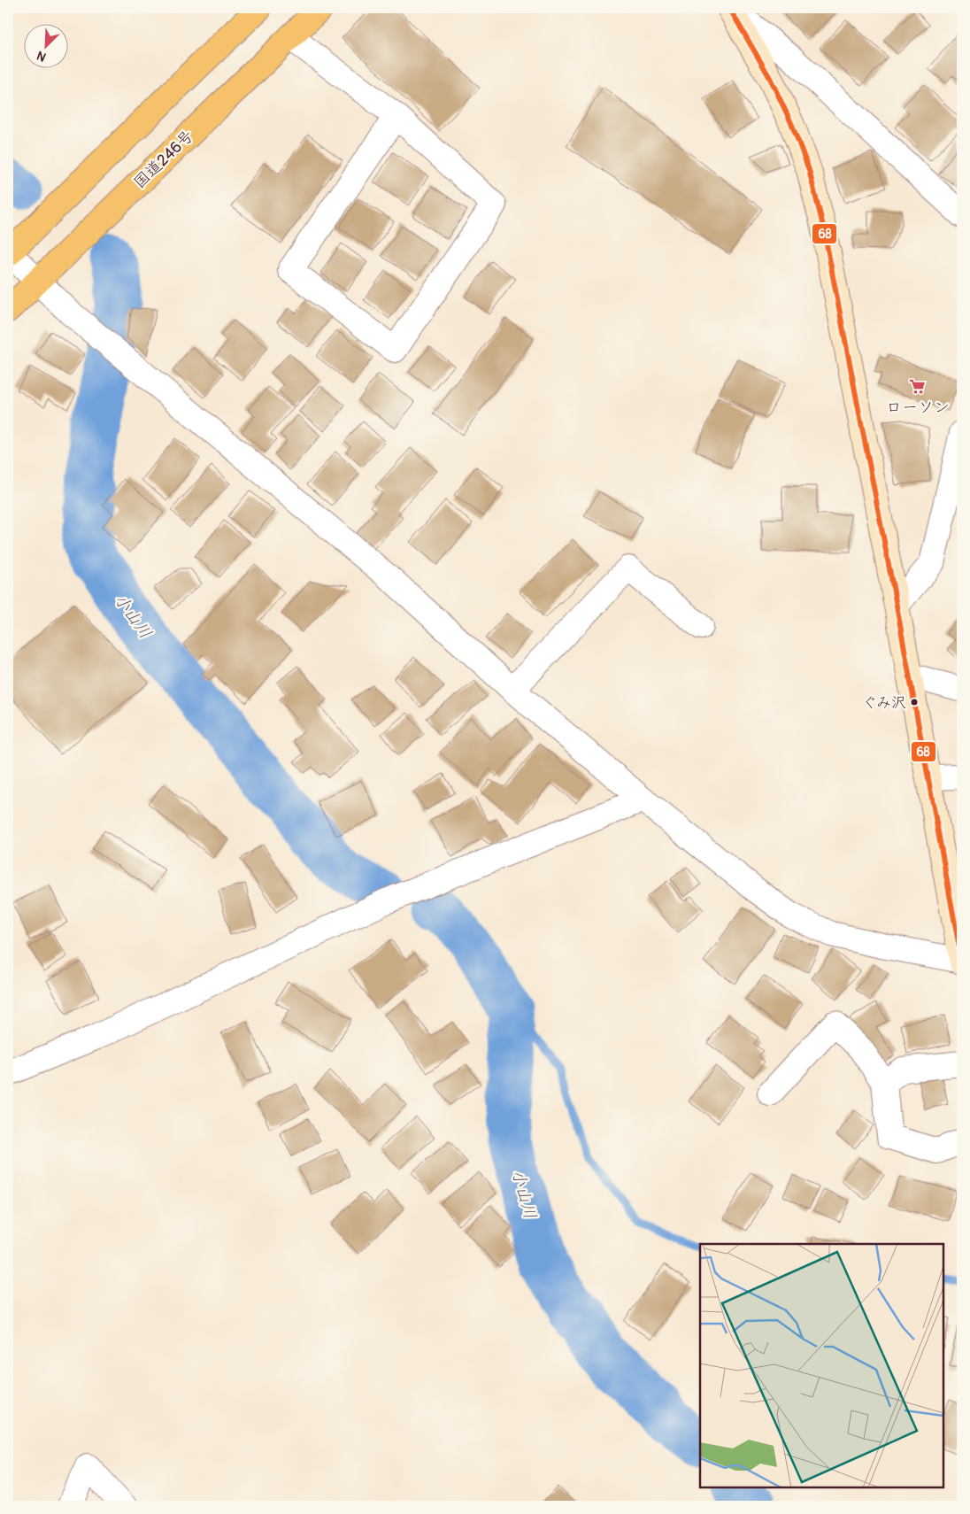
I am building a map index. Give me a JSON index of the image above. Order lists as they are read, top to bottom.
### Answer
{
  "streets": {
    "highway": ["国道246号"]
  },
  "water": ["小山川"],
  "places": {
    "supermarket": ["ローソン"],
    "other": ["ぐみ沢"]
  },
  "lines": ["transit line 68"],
  "north": "bottom left"
}
